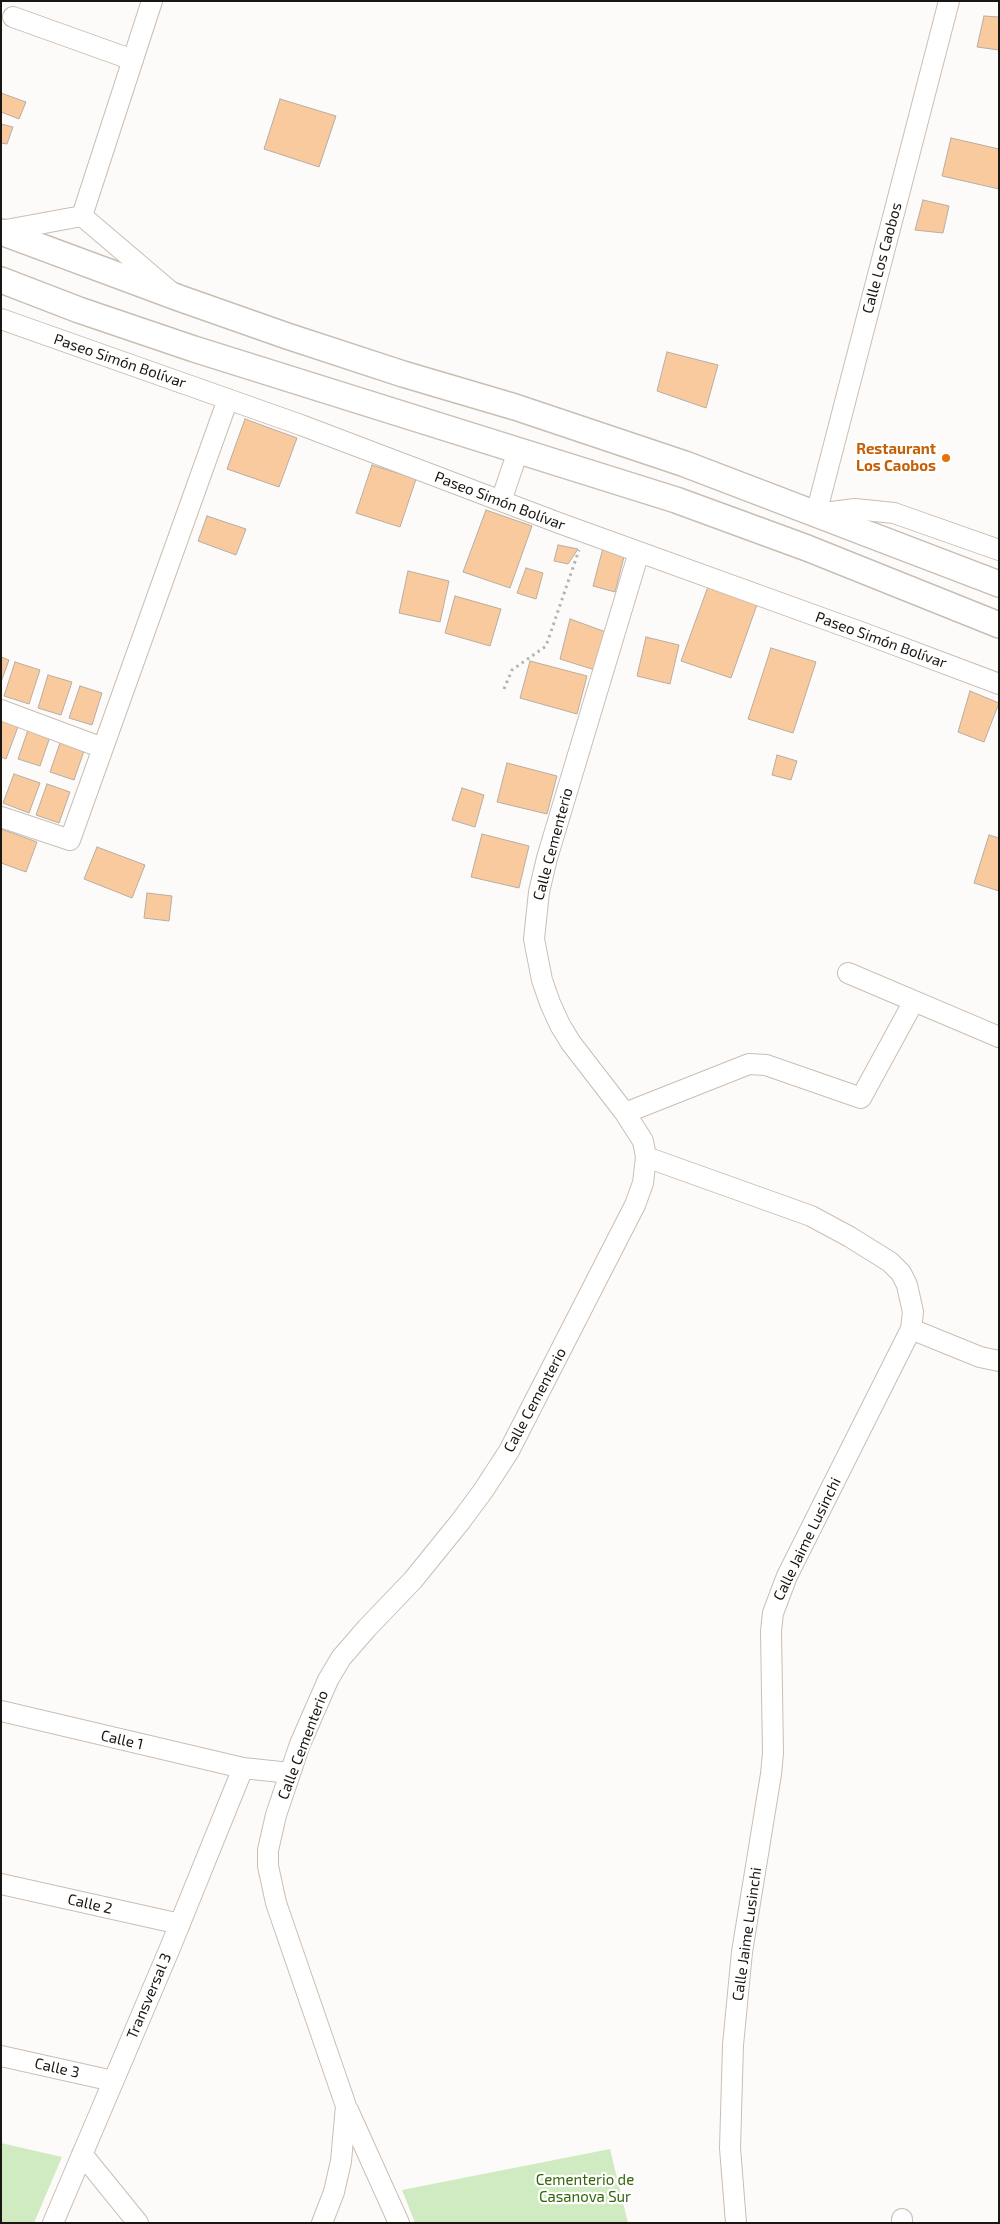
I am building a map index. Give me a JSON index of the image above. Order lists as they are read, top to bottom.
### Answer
{
  "streets": {
    "street": [
      "Calle Los Caobos",
      "Paseo Simón Bolívar",
      "Calle Cementerio",
      "Calle Jaime Lusinchi",
      "Calle 1",
      "Calle 2",
      "Transversal 3",
      "Calle 3"
    ]
  },
  "crossings": [
    ["Paseo Simón Bolívar", "Calle Cementerio"],
    ["Calle Cementerio", "Calle Jaime Lusinchi"],
    ["Calle Cementerio", "Calle 1"],
    ["Calle 1", "Transversal 3"],
    ["Calle 2", "Transversal 3"],
    ["Transversal 3", "Calle 3"]
  ],
  "parks": ["Cementerio de Casanova Sur"],
  "places": ["Restaurant Los Caobos"]
}
